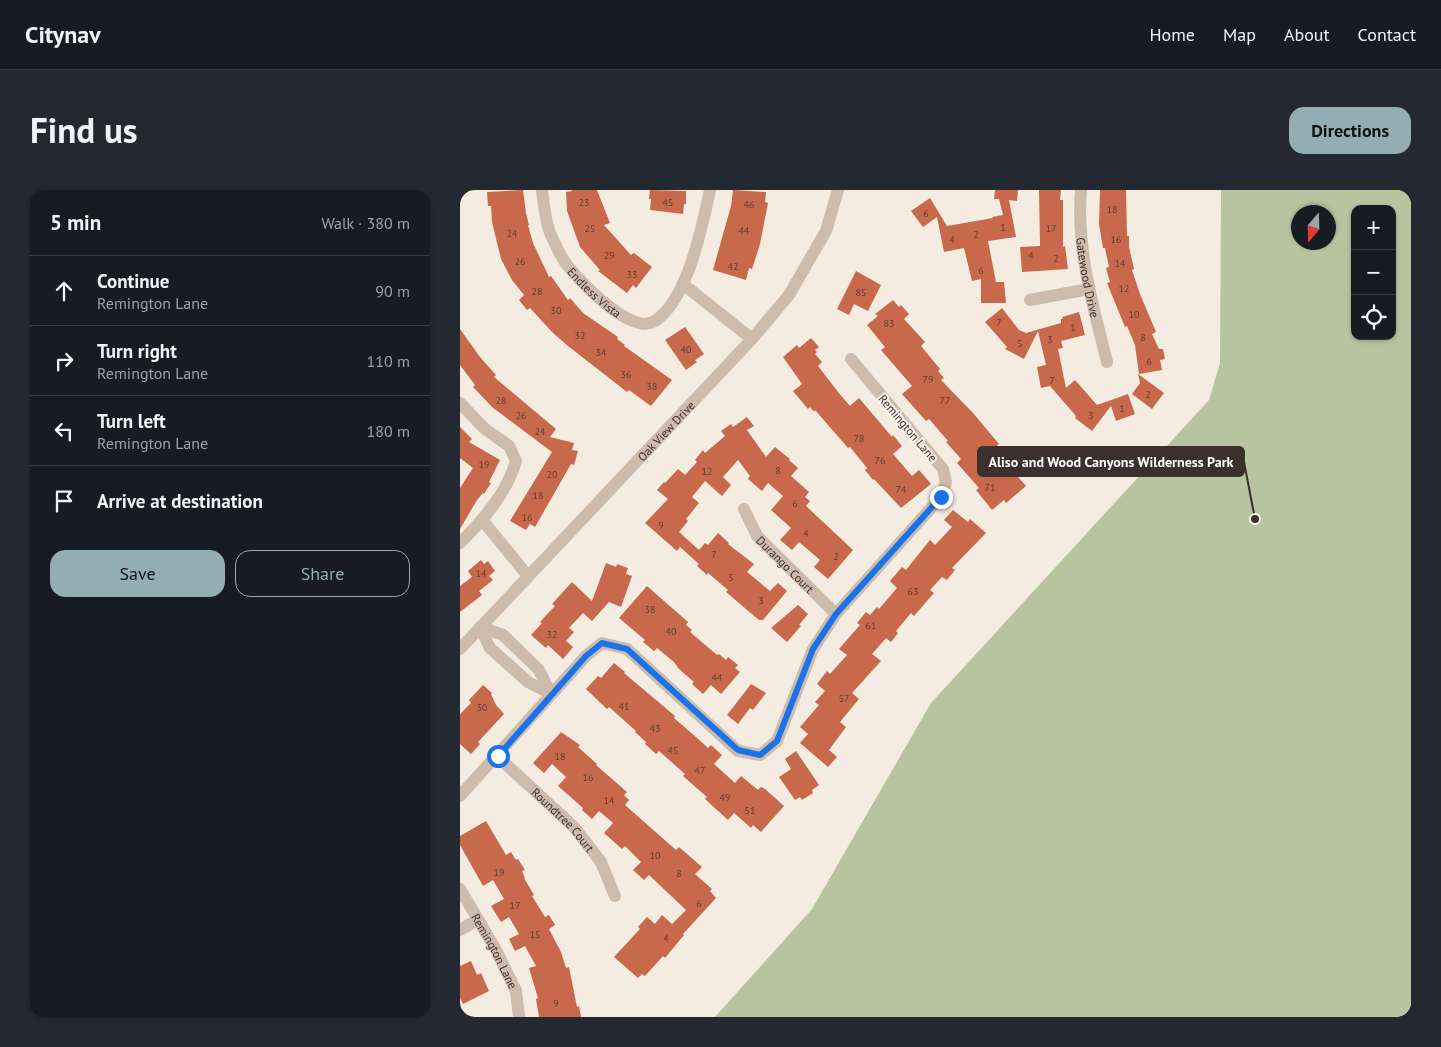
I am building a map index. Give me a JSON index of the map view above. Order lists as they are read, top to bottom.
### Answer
{
  "streets": {
    "street": [
      "Gatewood Drive",
      "Endless Vista",
      "Remington Lane",
      "Oak View Drive",
      "Durango Court",
      "Roundtree Court"
    ]
  },
  "crossings": [
    ["Remington Lane", "Durango Court"],
    ["Remington Lane", "Roundtree Court"]
  ],
  "places": ["Aliso and Wood Canyons Wilderness Park"],
  "house_numbers": [
    "23",
    "45",
    "46",
    "18",
    "6",
    "1",
    "25",
    "17",
    "44",
    "24",
    "2",
    "4",
    "16",
    "29",
    "4",
    "2",
    "26",
    "14",
    "42",
    "6",
    "33",
    "12",
    "28",
    "85",
    "30",
    "10",
    "7",
    "83",
    "1",
    "32",
    "8",
    "3",
    "5",
    "40",
    "34",
    "6",
    "36",
    "79",
    "7",
    "38",
    "2",
    "28",
    "77",
    "1",
    "26",
    "3",
    "24",
    "78",
    "76",
    "19",
    "8",
    "12",
    "20",
    "71",
    "74",
    "18",
    "6",
    "16",
    "9",
    "4",
    "7",
    "2",
    "14",
    "5",
    "63",
    "3",
    "38",
    "61",
    "40",
    "32",
    "44",
    "57",
    "41",
    "30",
    "43",
    "45",
    "18",
    "47",
    "16",
    "49",
    "14",
    "51",
    "10",
    "19",
    "8",
    "6",
    "17",
    "15",
    "4",
    "9"
  ],
  "north": "bottom",
  "page": {
    "header": "Citynav",
    "nav": [
      "Home",
      "Map",
      "About",
      "Contact"
    ],
    "title": "Find us",
    "buttons": [
      "Directions",
      ["Save", "Share"]
    ],
    "heading": ["5 min", "Walk · 380 m"],
    "map_buttons": ["+", "−"],
    "list": [
      ["Continue", "Remington Lane", "90 m"],
      ["Turn right", "Remington Lane", "110 m"],
      ["Turn left", "Remington Lane", "180 m"],
      "Arrive at destination"
    ]
  }
}
